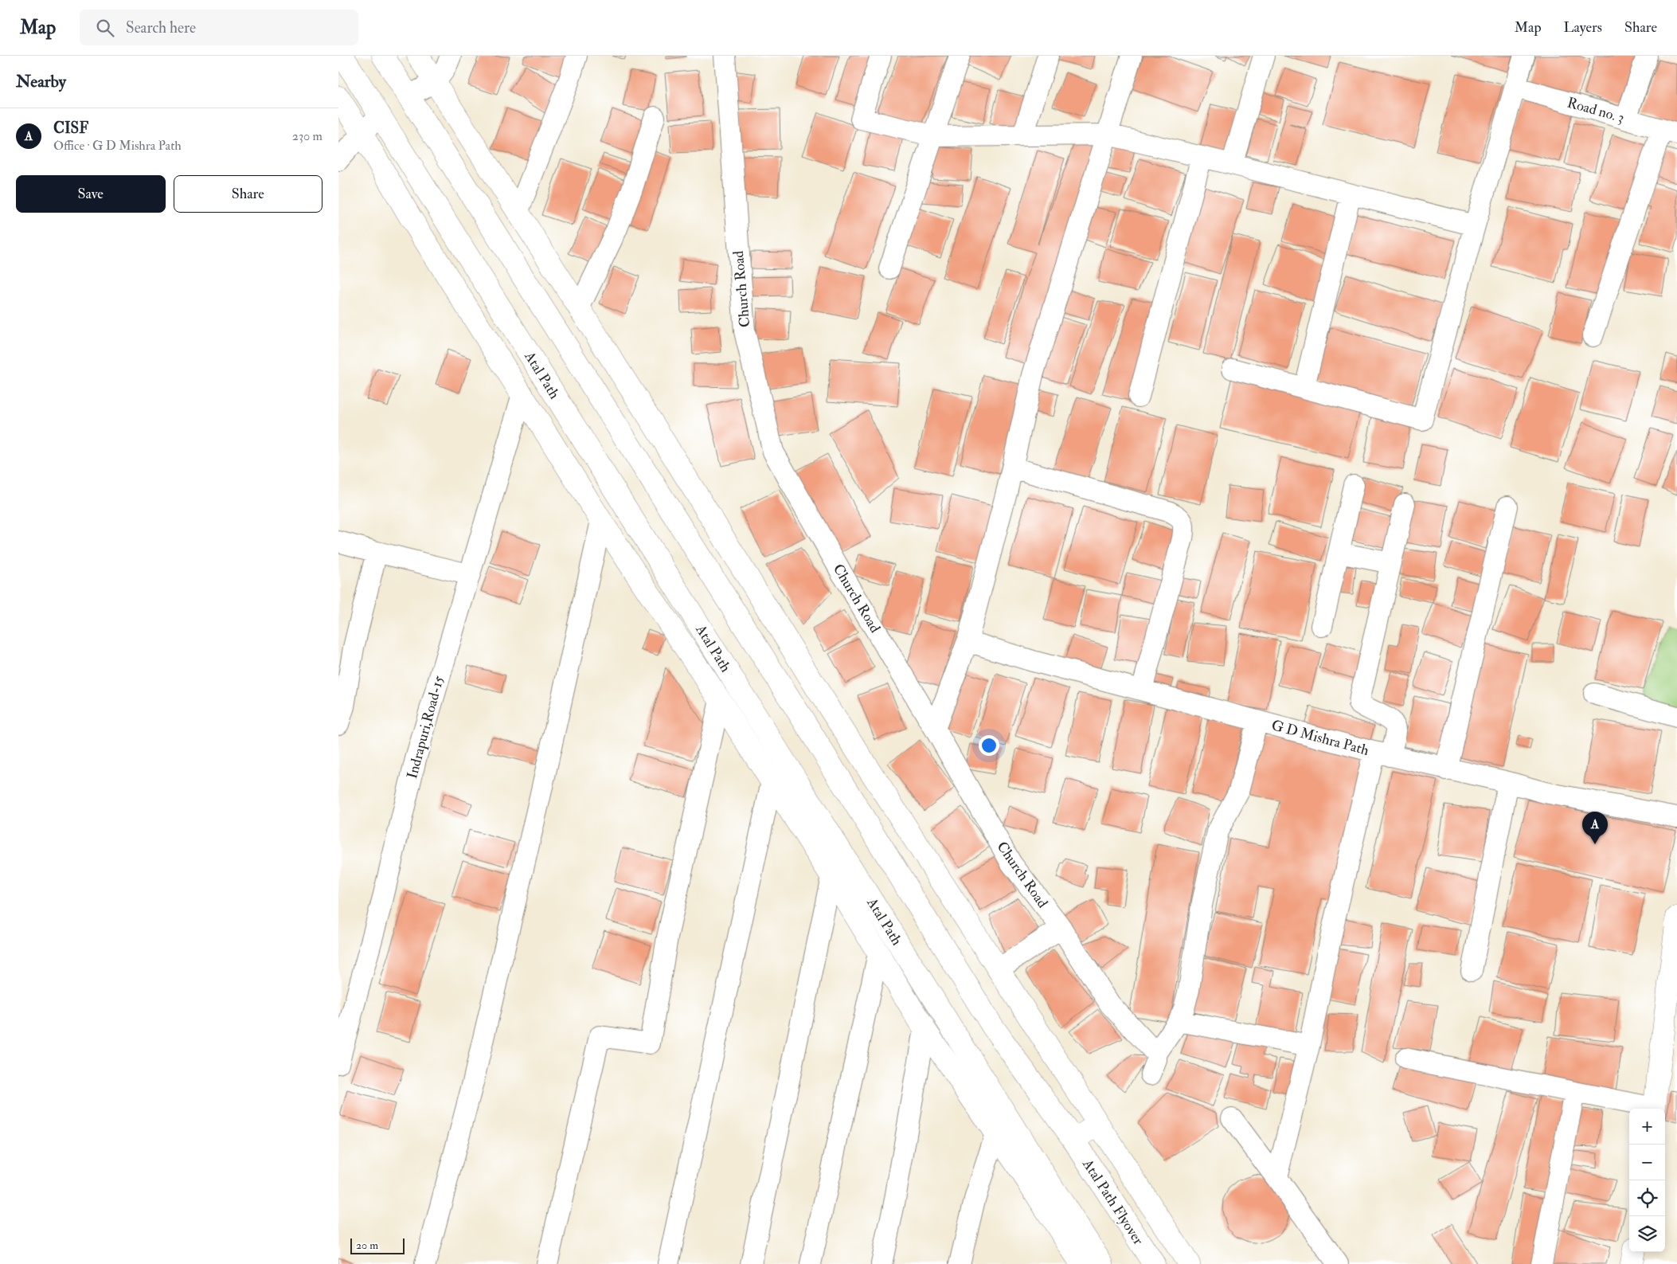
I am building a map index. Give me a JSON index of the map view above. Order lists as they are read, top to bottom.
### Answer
{
  "streets": {
    "street": [
      "Road no. 3",
      "Church Road",
      "Atal Path",
      "Indrapuri,Road-15",
      "G D Mishra Path",
      "Atal Path Flyover"
    ]
  },
  "scale_bar": "20 m",
  "page": {
    "header": "Map",
    "search": "Search here",
    "nav": ["Map", "Layers", "Share"],
    "heading": "Nearby",
    "list": [
      {
        "mark": "A",
        "name": "CISF",
        "note": "Office · G D Mishra Path",
        "value": "230 m"
      }
    ],
    "buttons": ["Save", "Share"],
    "pins": "A",
    "map_buttons": ["+", "−"],
    "scale": "20 m"
  }
}
